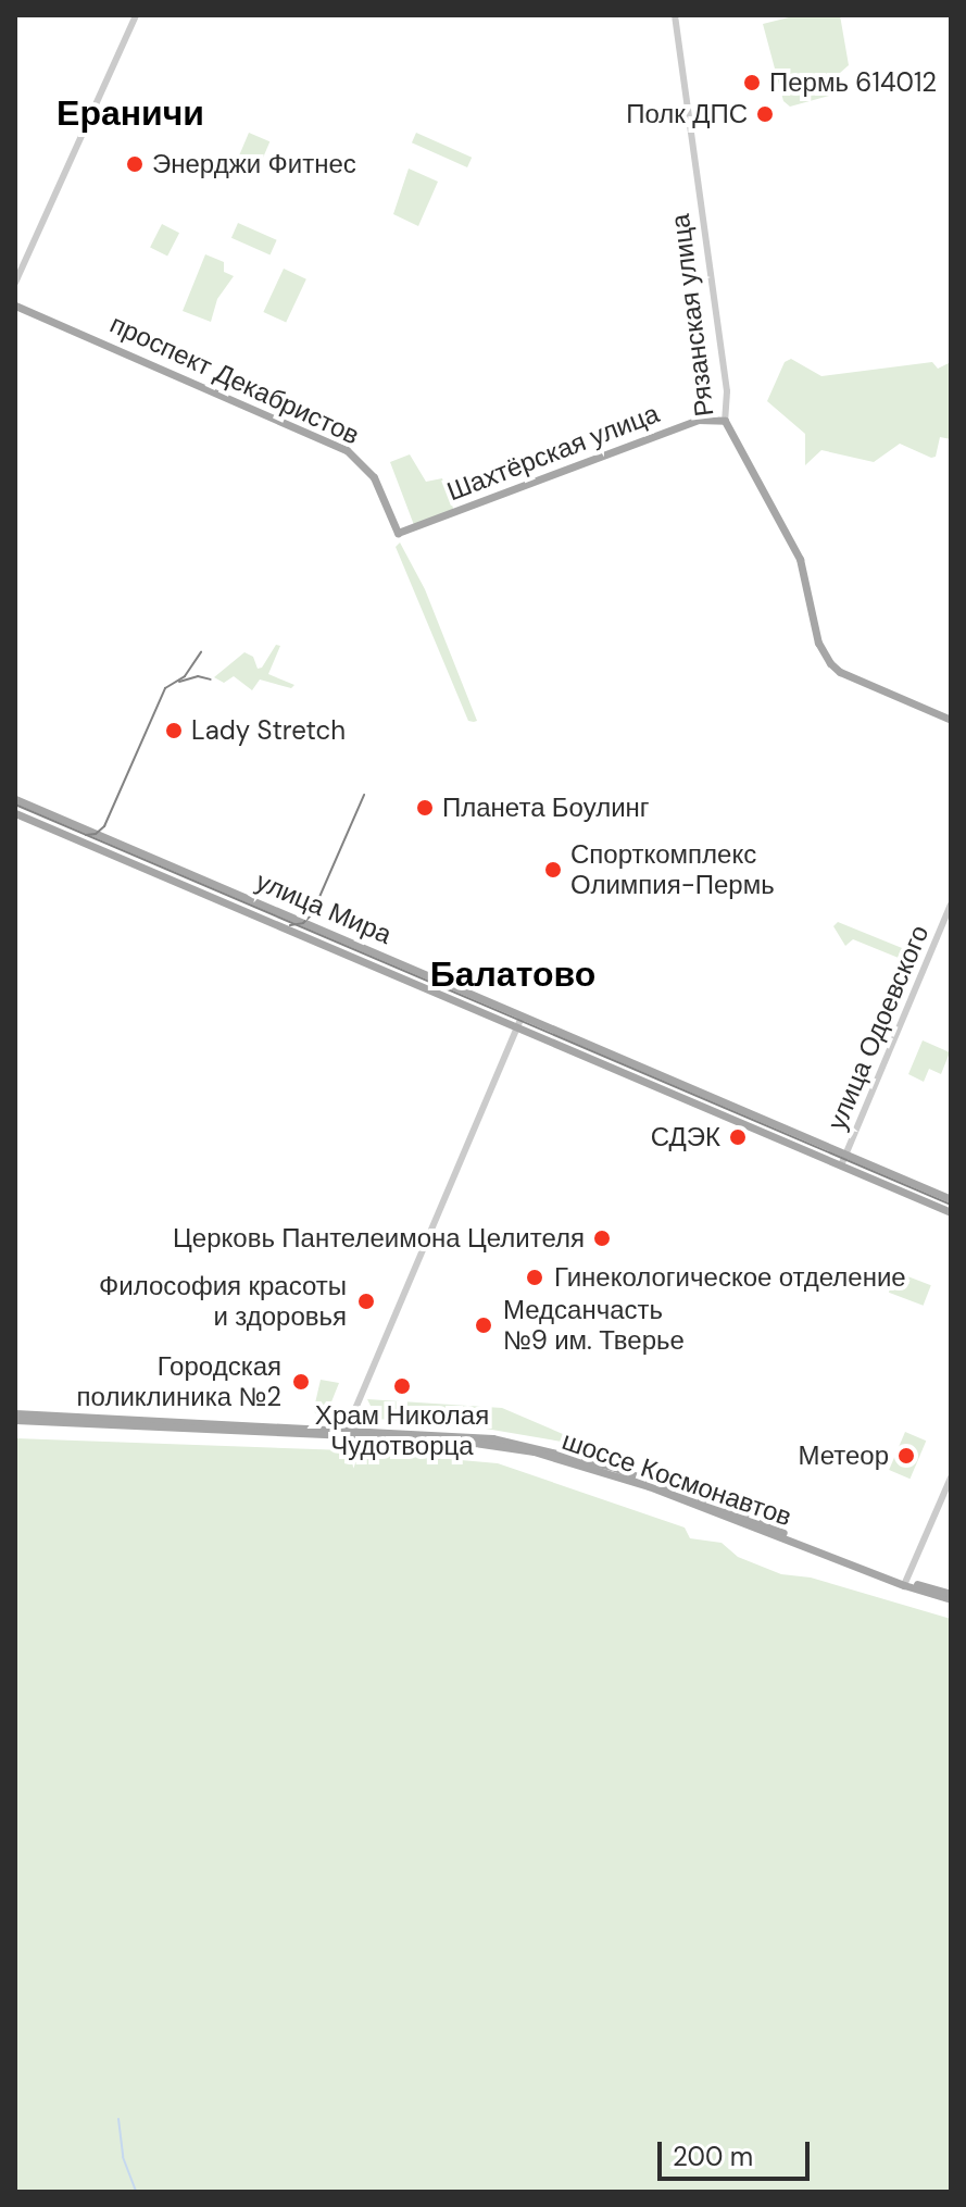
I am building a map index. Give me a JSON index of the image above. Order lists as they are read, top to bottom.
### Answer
{
  "streets": {
    "main road": [
      "Рязанская улица",
      "проспект Декабристов",
      "Шахтёрская улица",
      "улица Мира",
      "шоссе Космонавтов"
    ],
    "street": ["улица Одоевского"]
  },
  "crossings": [
    ["Рязанская улица", "Шахтёрская улица"],
    ["проспект Декабристов", "Шахтёрская улица"],
    ["улица Мира", "улица Одоевского"]
  ],
  "districts": ["Ераничи", "Балатово"],
  "places": [
    "Пермь 614012",
    "Полк ДПС",
    "Энерджи Фитнес",
    "Lady Stretch",
    "Планета Боулинг",
    "Спорткомплекс Олимпия-Пермь",
    "СДЭК",
    "Церковь Пантелеимона Целителя",
    "Гинекологическое отделение",
    "Философия красоты и здоровья",
    "Медсанчасть №9 им. Тверье",
    "Городская поликлиника №2",
    "Храм Николая Чудотворца",
    "Метеор"
  ],
  "scale_bar": "200 m"
}
